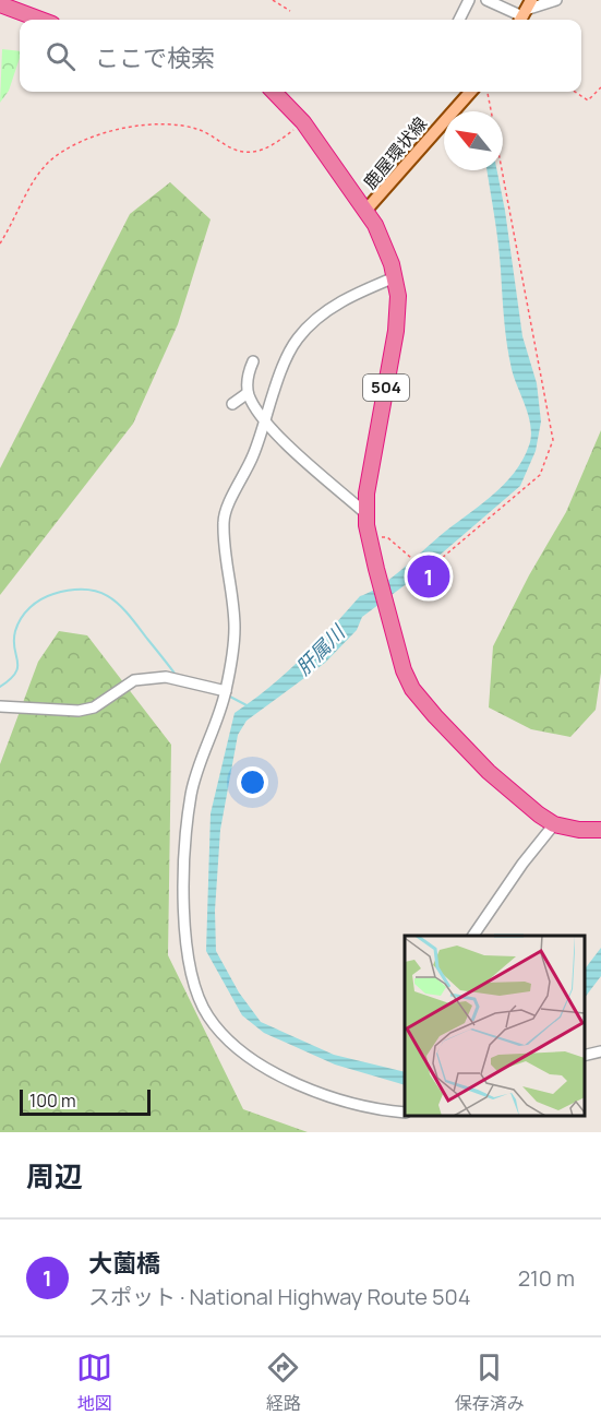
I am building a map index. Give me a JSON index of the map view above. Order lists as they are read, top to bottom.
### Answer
{
  "streets": {
    "highway": ["504"],
    "main road": ["鹿屋環状線"]
  },
  "crossings": [
    ["鹿屋環状線", "504"]
  ],
  "water": ["肝属川"],
  "scale_bar": "100 m",
  "north": "top left",
  "page": {
    "search": "ここで検索",
    "pins": "1",
    "scale": "100 m",
    "heading": "周辺",
    "list": [
      {
        "mark": "1",
        "name": "大薗橋",
        "note": "スポット · National Highway Route 504",
        "value": "210 m"
      }
    ],
    "nav": ["地図", "経路", "保存済み"]
  }
}
